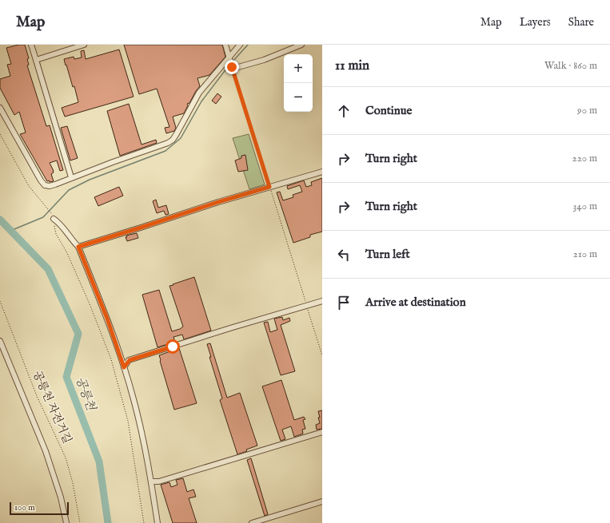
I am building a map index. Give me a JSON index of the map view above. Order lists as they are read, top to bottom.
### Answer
{
  "streets": {
    "path": ["공릉천 자전거길"]
  },
  "water": ["공릉천"],
  "scale_bar": "100 m",
  "page": {
    "header": "Map",
    "nav": ["Map", "Layers", "Share"],
    "heading": ["11 min", "Walk · 860 m"],
    "map_buttons": ["+", "−"],
    "list": [
      ["Continue", "90 m"],
      ["Turn right", "220 m"],
      ["Turn right", "340 m"],
      ["Turn left", "210 m"],
      "Arrive at destination"
    ],
    "scale": "100 m"
  }
}
